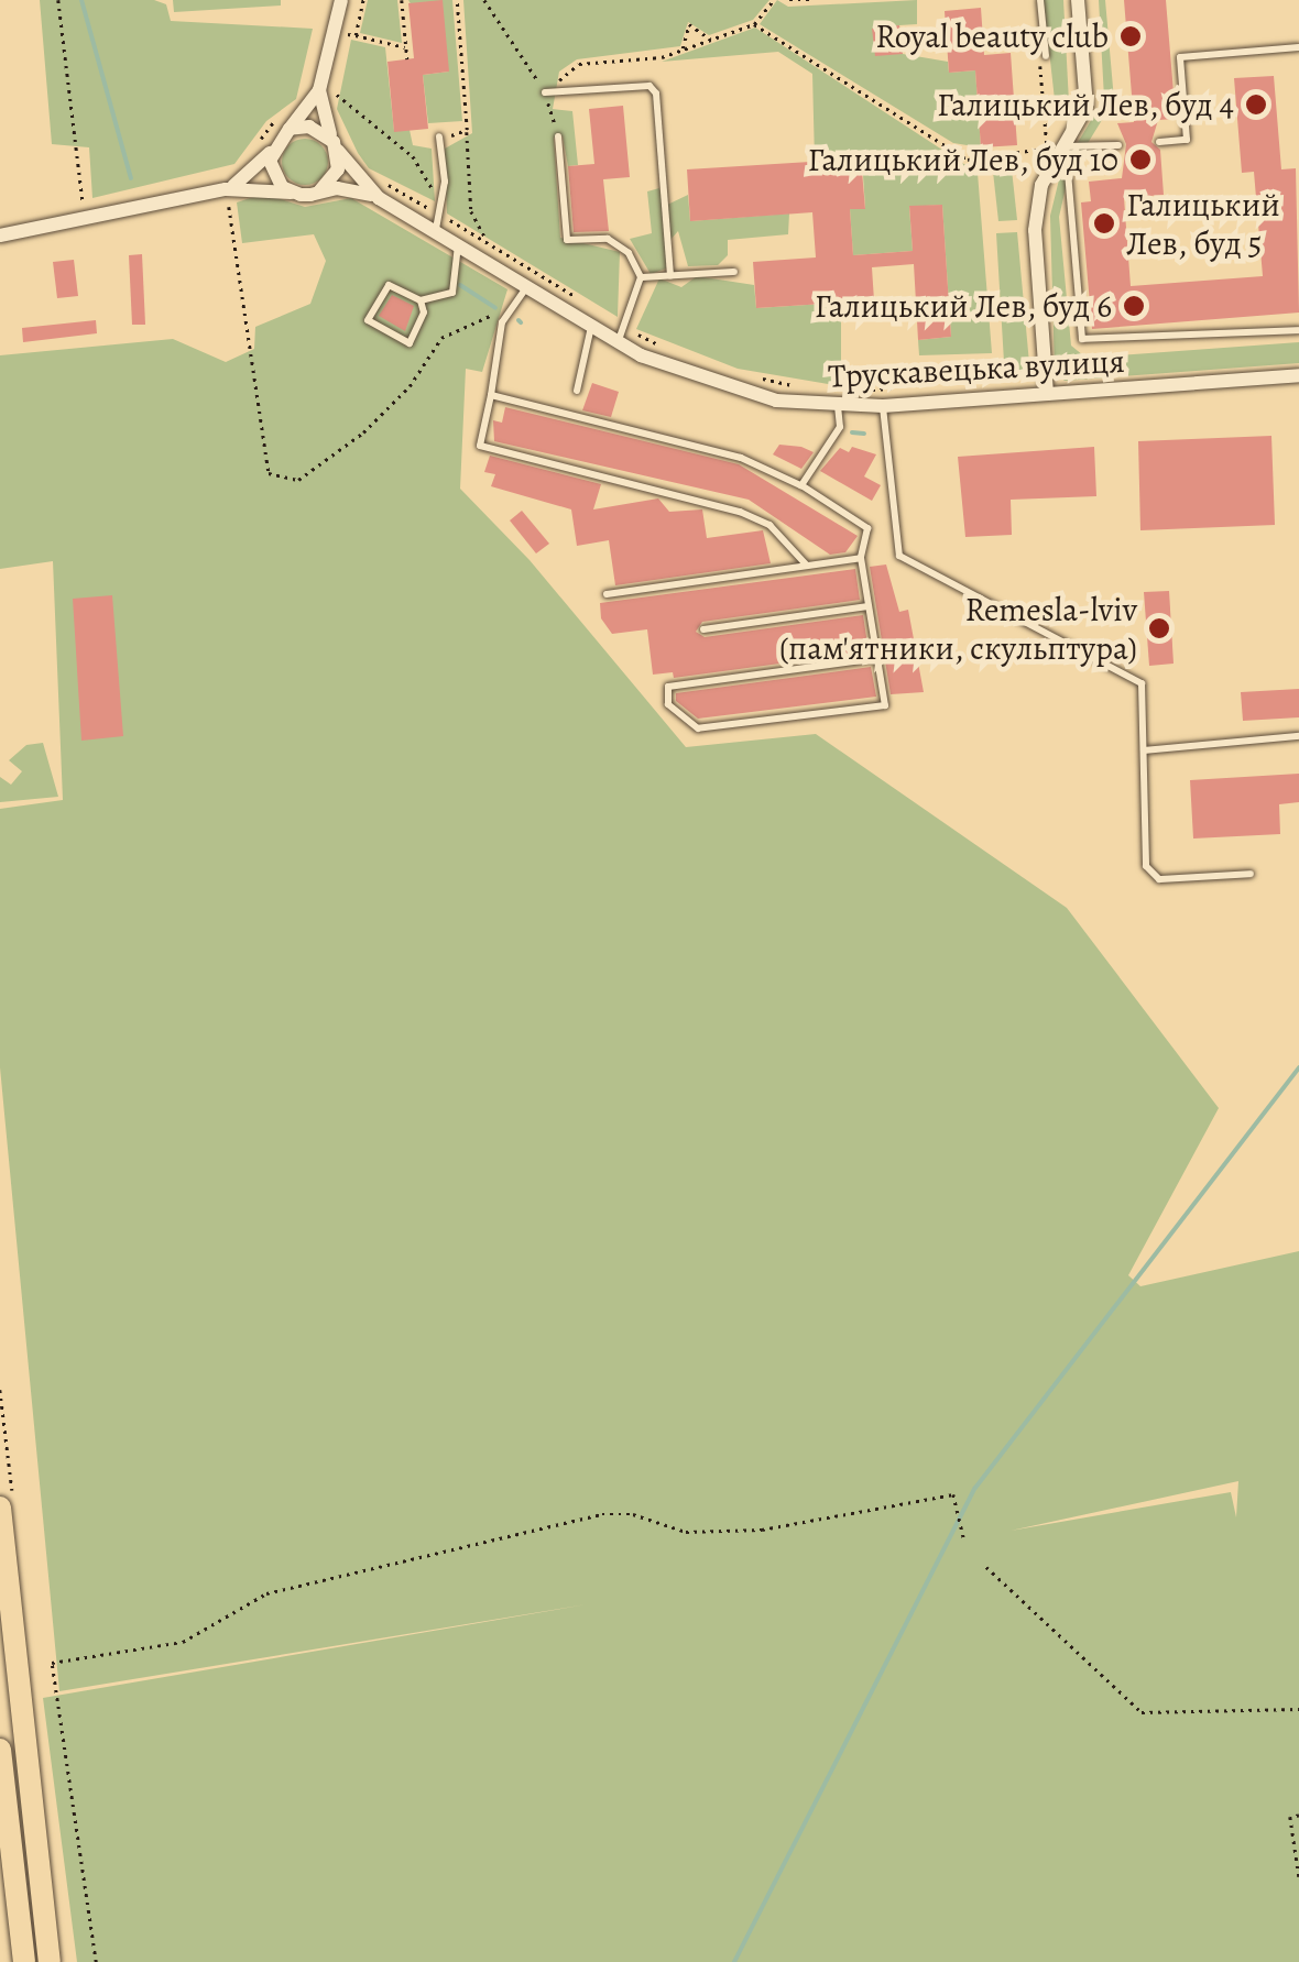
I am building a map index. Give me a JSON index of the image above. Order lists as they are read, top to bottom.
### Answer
{
  "streets": {
    "street": ["Трускавецька вулиця"]
  },
  "places": [
    "Royal beauty club",
    "Галицький Лев, буд 4",
    "Галицький Лев, буд 10",
    "Галицький Лев, буд 5",
    "Галицький Лев, буд 6",
    "Remesla-lviv (пам'ятники, скульптура)"
  ]
}
